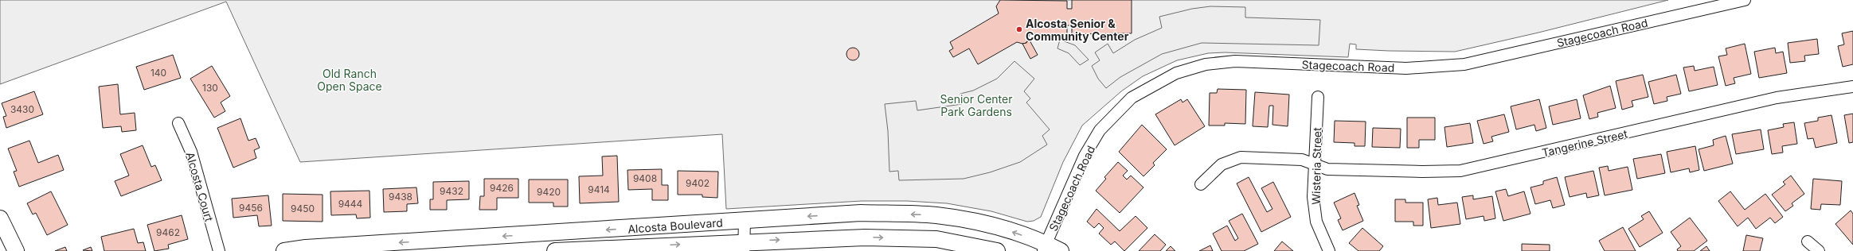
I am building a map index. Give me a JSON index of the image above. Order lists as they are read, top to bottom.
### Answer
{
  "streets": {
    "main road": ["Alcosta Boulevard"],
    "street": [
      "Stagecoach Road",
      "Tangerine Street",
      "Wisteria Street",
      "Alcosta Court"
    ]
  },
  "crossings": [
    ["Stagecoach Road", "Alcosta Boulevard"],
    ["Tangerine Street", "Wisteria Street"]
  ],
  "parks": ["Old Ranch Open Space", "Senior Center Park Gardens"],
  "places": ["Alcosta Senior & Community Center"],
  "house_numbers": [
    "140",
    "130",
    "3430",
    "9408",
    "9402",
    "9426",
    "9414",
    "9432",
    "9420",
    "9438",
    "9444",
    "9456",
    "9450",
    "9462"
  ]
}
